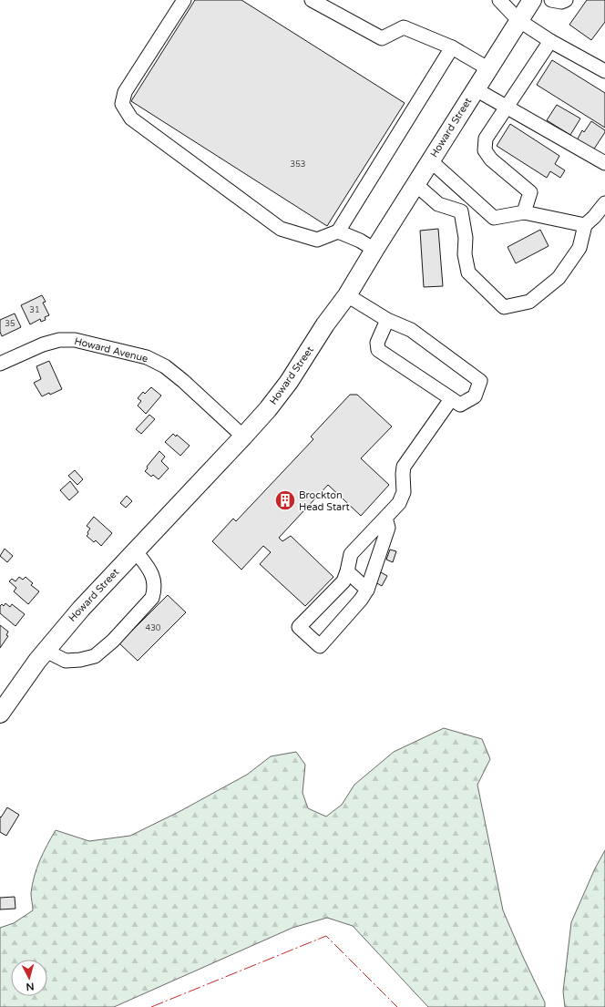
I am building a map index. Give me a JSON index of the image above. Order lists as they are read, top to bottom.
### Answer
{
  "streets": {
    "main road": ["Howard Street"],
    "street": ["Howard Avenue"]
  },
  "crossings": [
    ["Howard Street", "Howard Avenue"]
  ],
  "places": {
    "building": ["Brockton Head Start"]
  },
  "house_numbers": [
    "353",
    "31",
    "35",
    "430"
  ],
  "north": "bottom"
}
